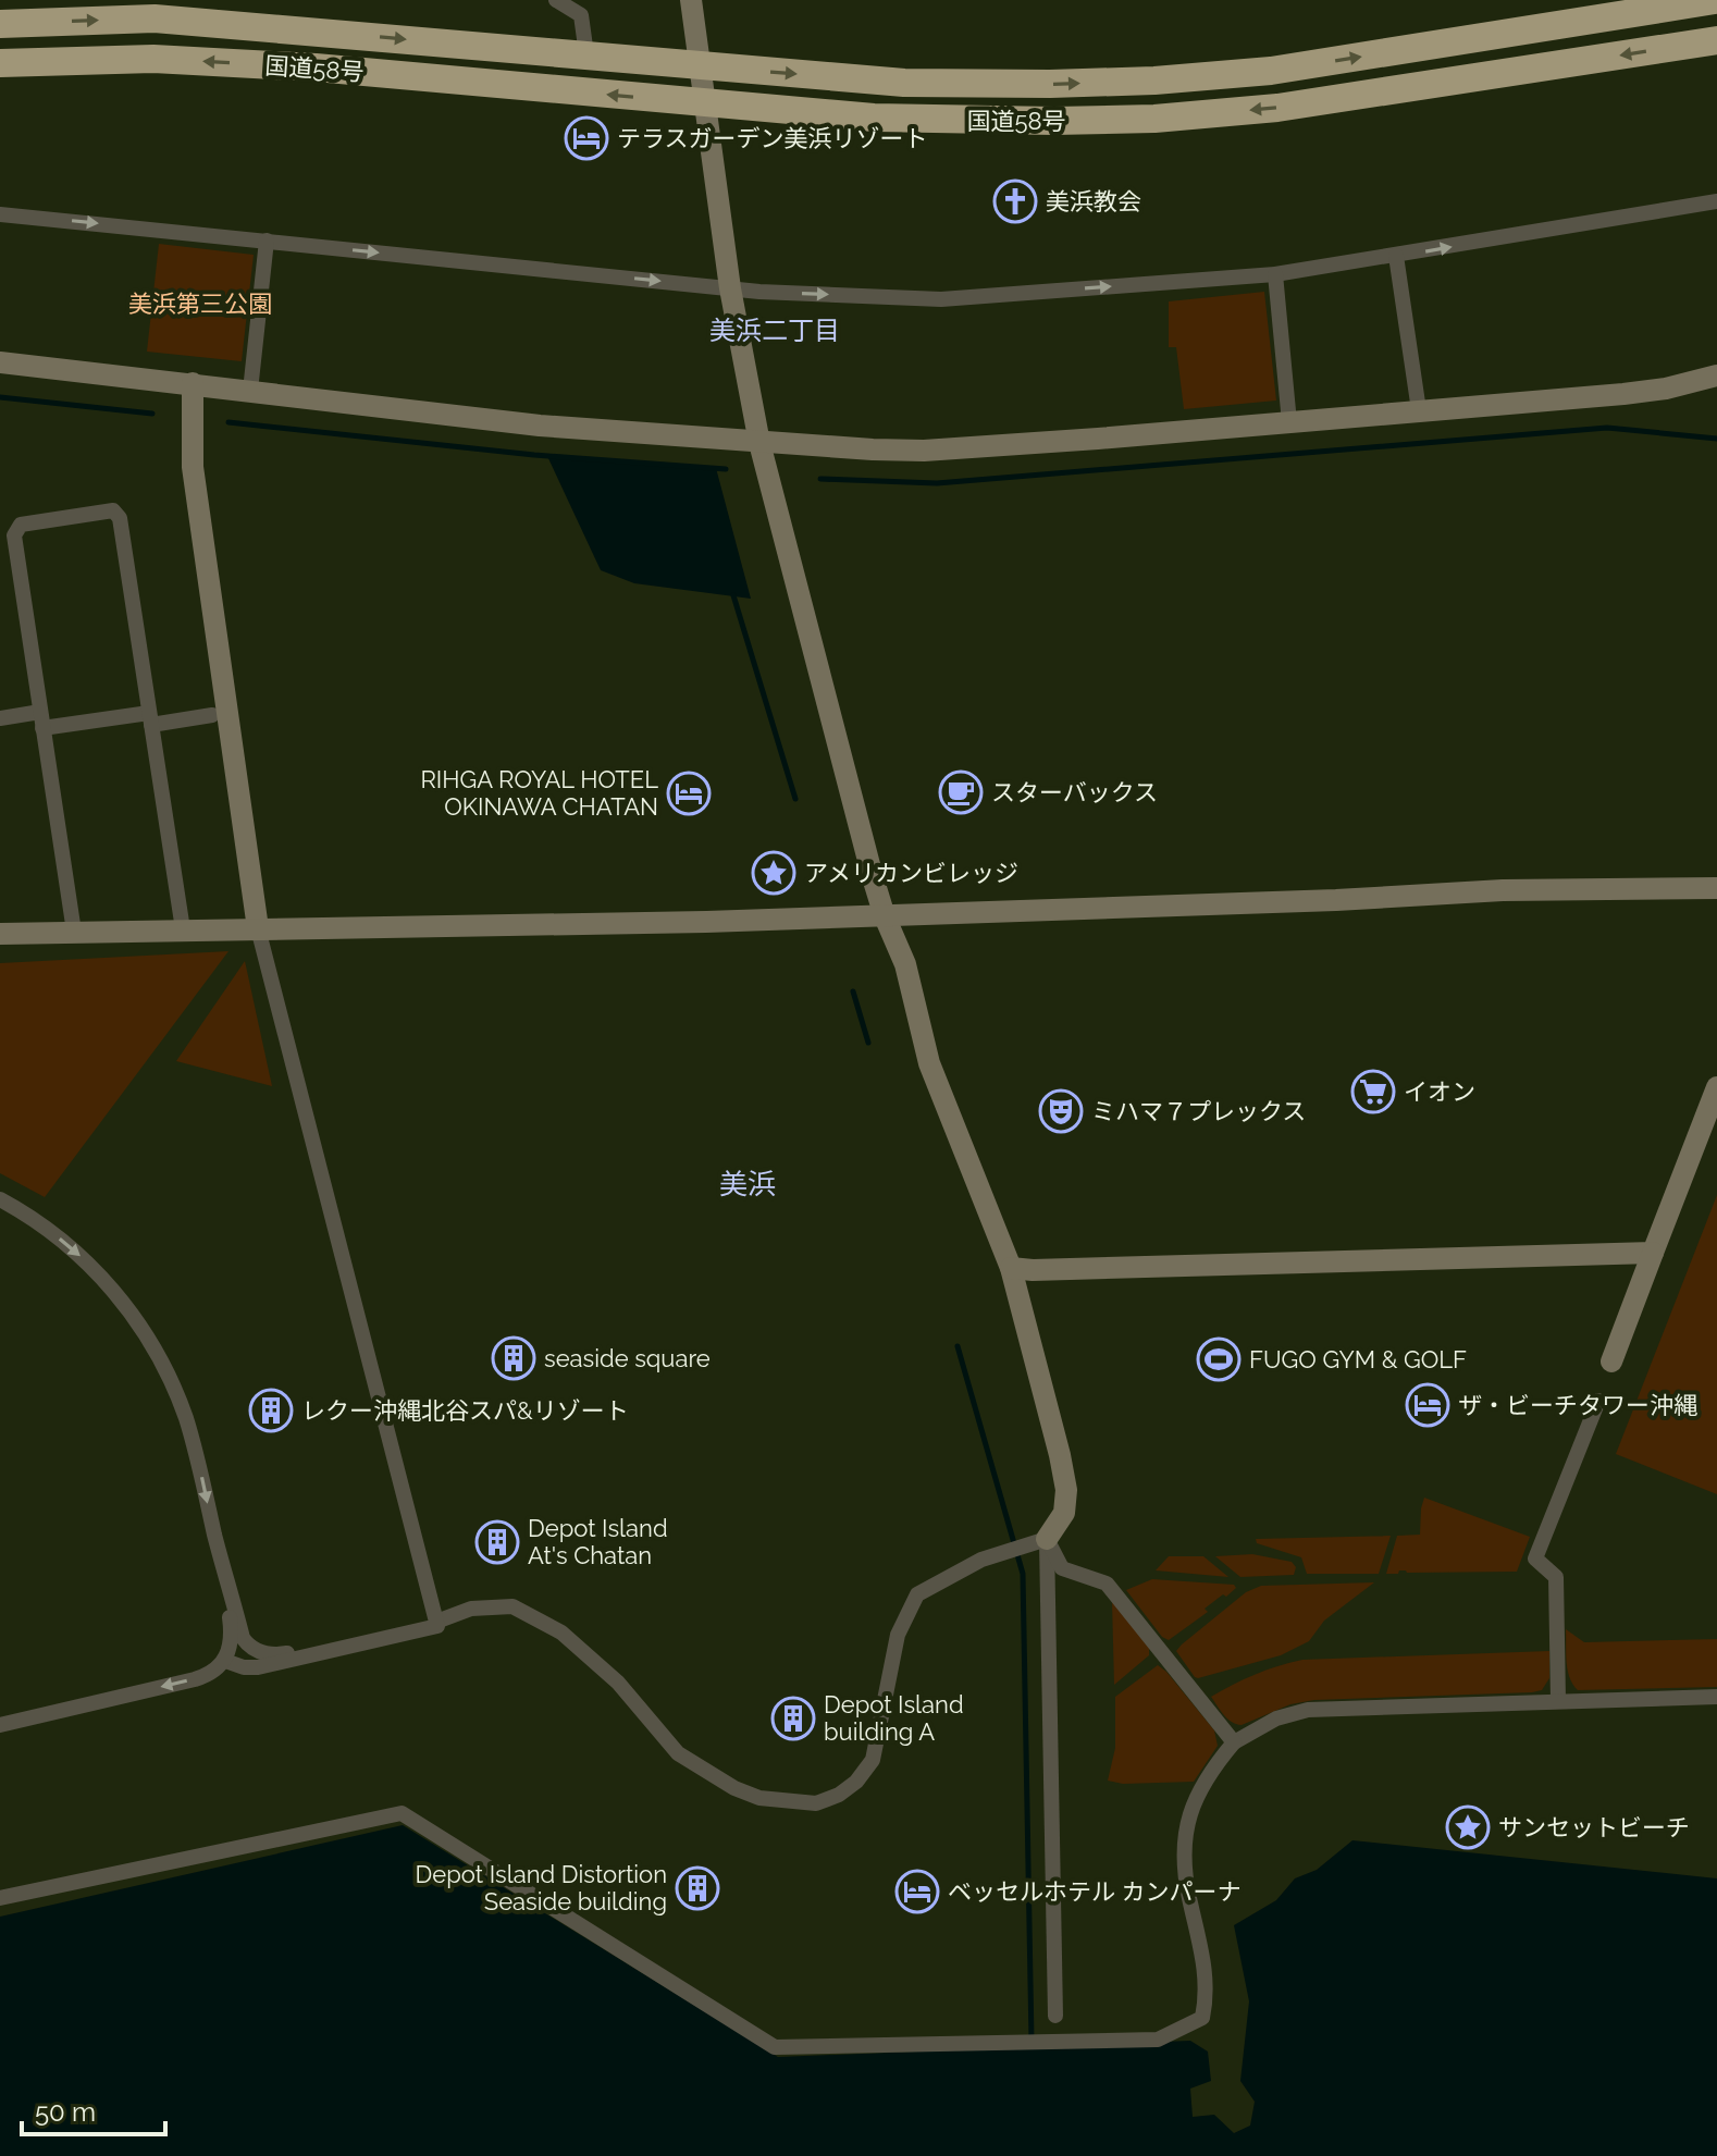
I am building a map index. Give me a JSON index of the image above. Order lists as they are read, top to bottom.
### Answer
{
  "streets": {
    "highway": ["国道58号"]
  },
  "districts": ["美浜二丁目", "美浜"],
  "parks": ["美浜第三公園"],
  "places": {
    "hotel": [
      "テラスガーデン美浜リゾート",
      "RIHGA ROYAL HOTEL OKINAWA CHATAN",
      "ザ・ビーチタワー沖縄",
      "ベッセルホテル カンパーナ"
    ],
    "church": ["美浜教会"],
    "cafe": ["スターバックス"],
    "place": ["アメリカンビレッジ", "サンセットビーチ"],
    "supermarket": ["イオン"],
    "theatre": ["ミハマ７プレックス"],
    "building": [
      "seaside square",
      "レクー沖縄北谷スパ&リゾート",
      "Depot Island At's Chatan",
      "Depot Island building A",
      "Depot Island Distortion Seaside building"
    ],
    "sports": ["FUGO GYM & GOLF"]
  },
  "scale_bar": "50 m"
}
